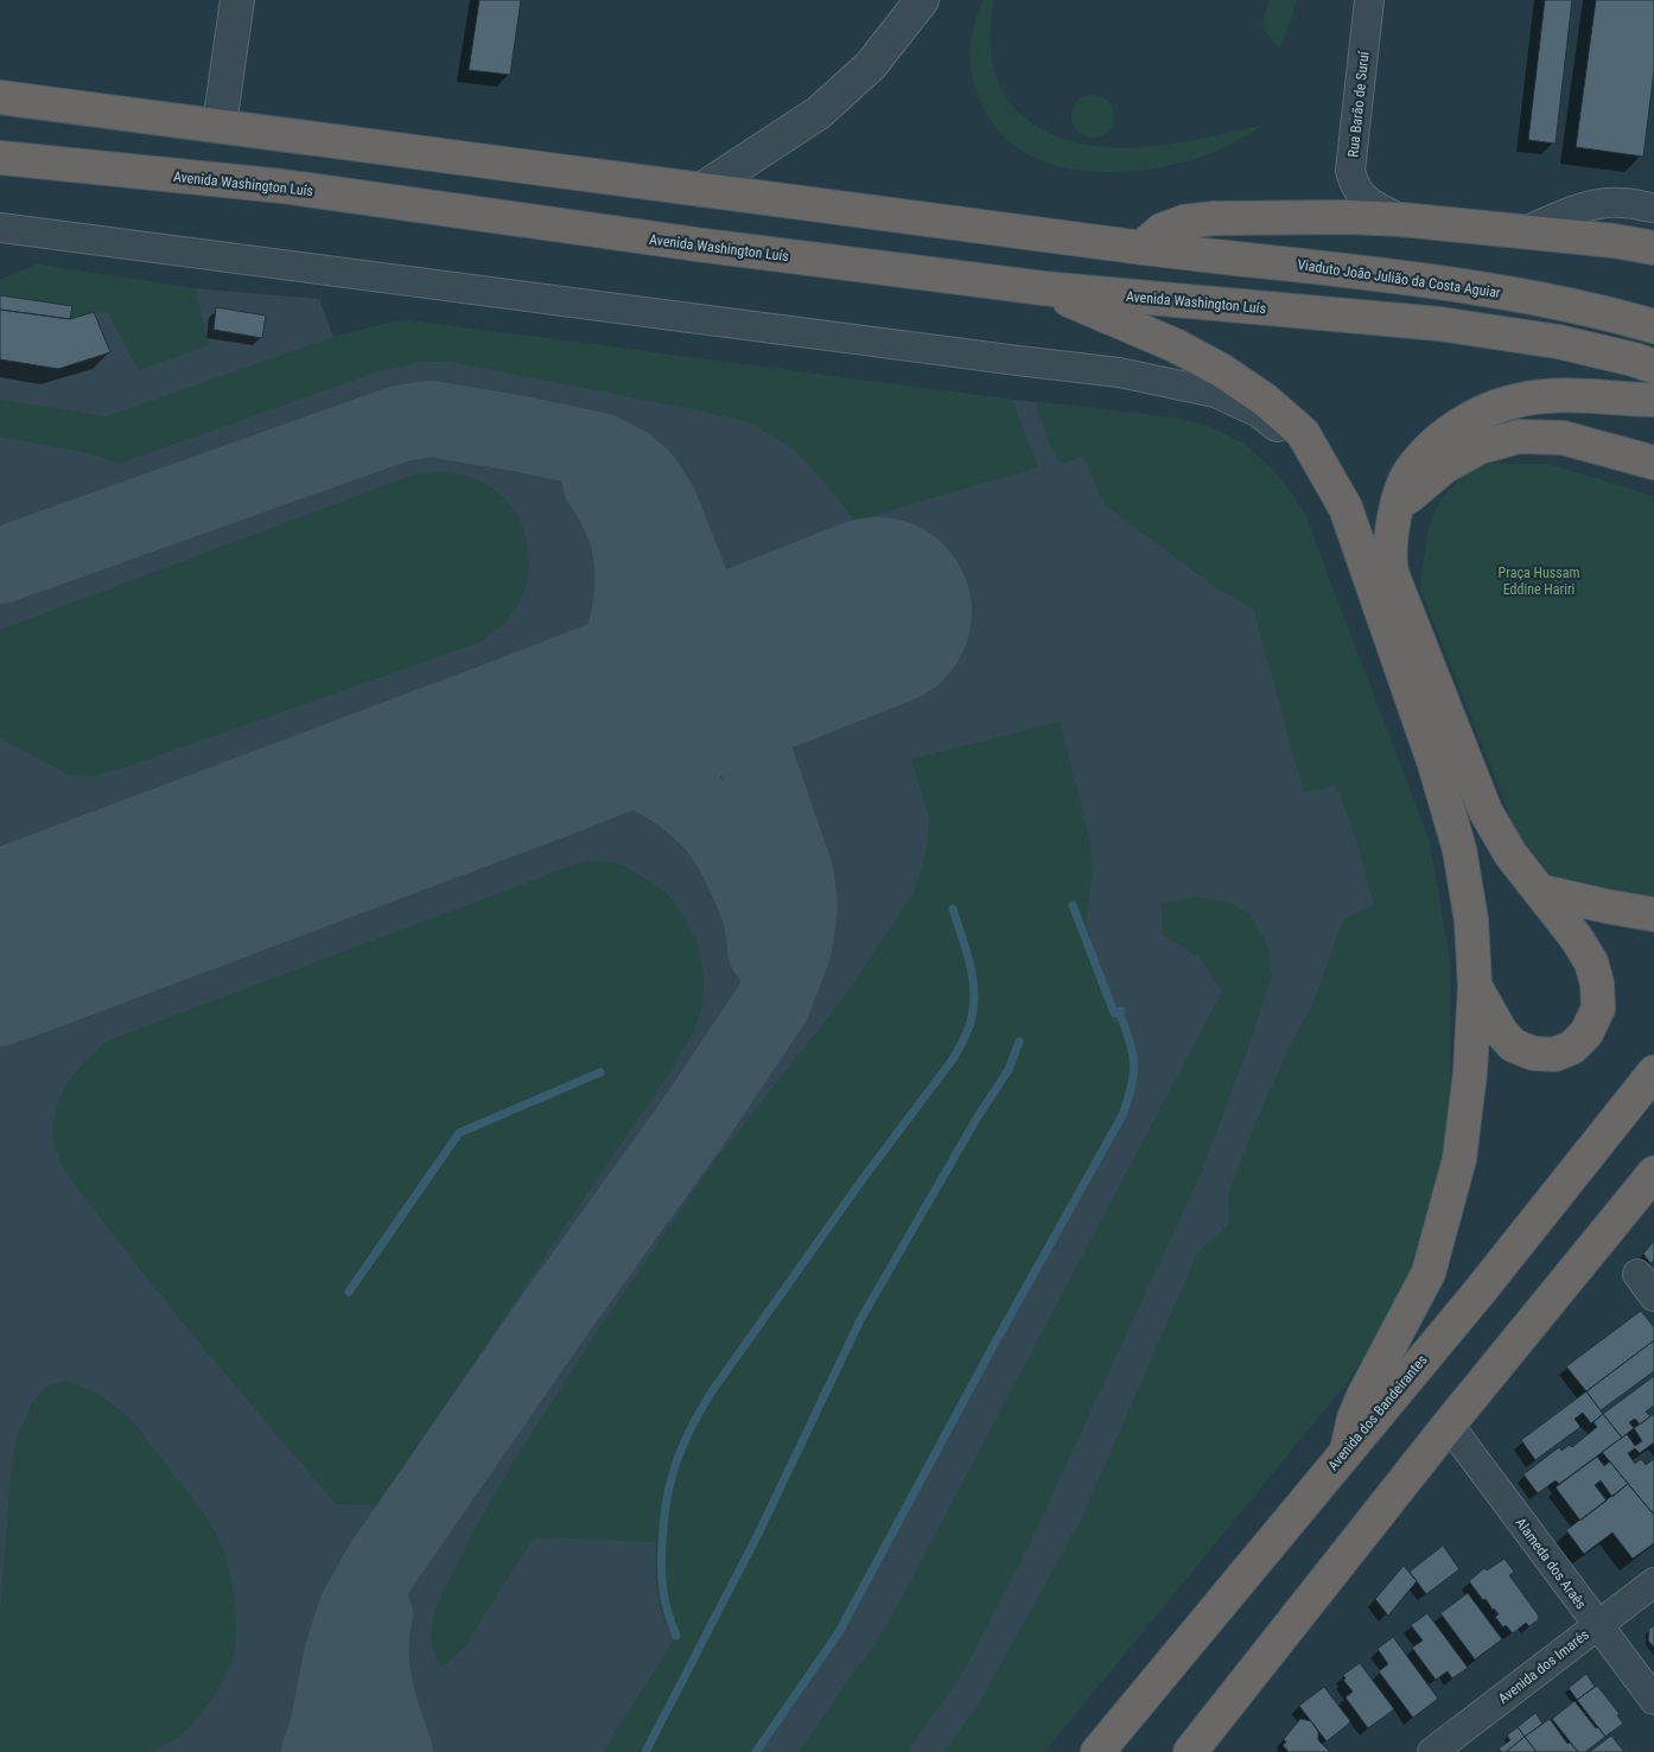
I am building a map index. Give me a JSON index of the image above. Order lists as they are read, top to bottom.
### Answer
{
  "streets": {
    "highway": ["Avenida Washington Luís", "Viaduto João Julião da Costa Aguiar", "Avenida dos Bandeirantes"],
    "street": ["Rua Barão de Suruí", "Alameda dos Araês", "Avenida dos Imarés"]
  },
  "crossings": [
    ["Alameda dos Araês", "Avenida dos Imarés"]
  ],
  "parks": ["Praça Hussam Eddine Hariri"]
}
